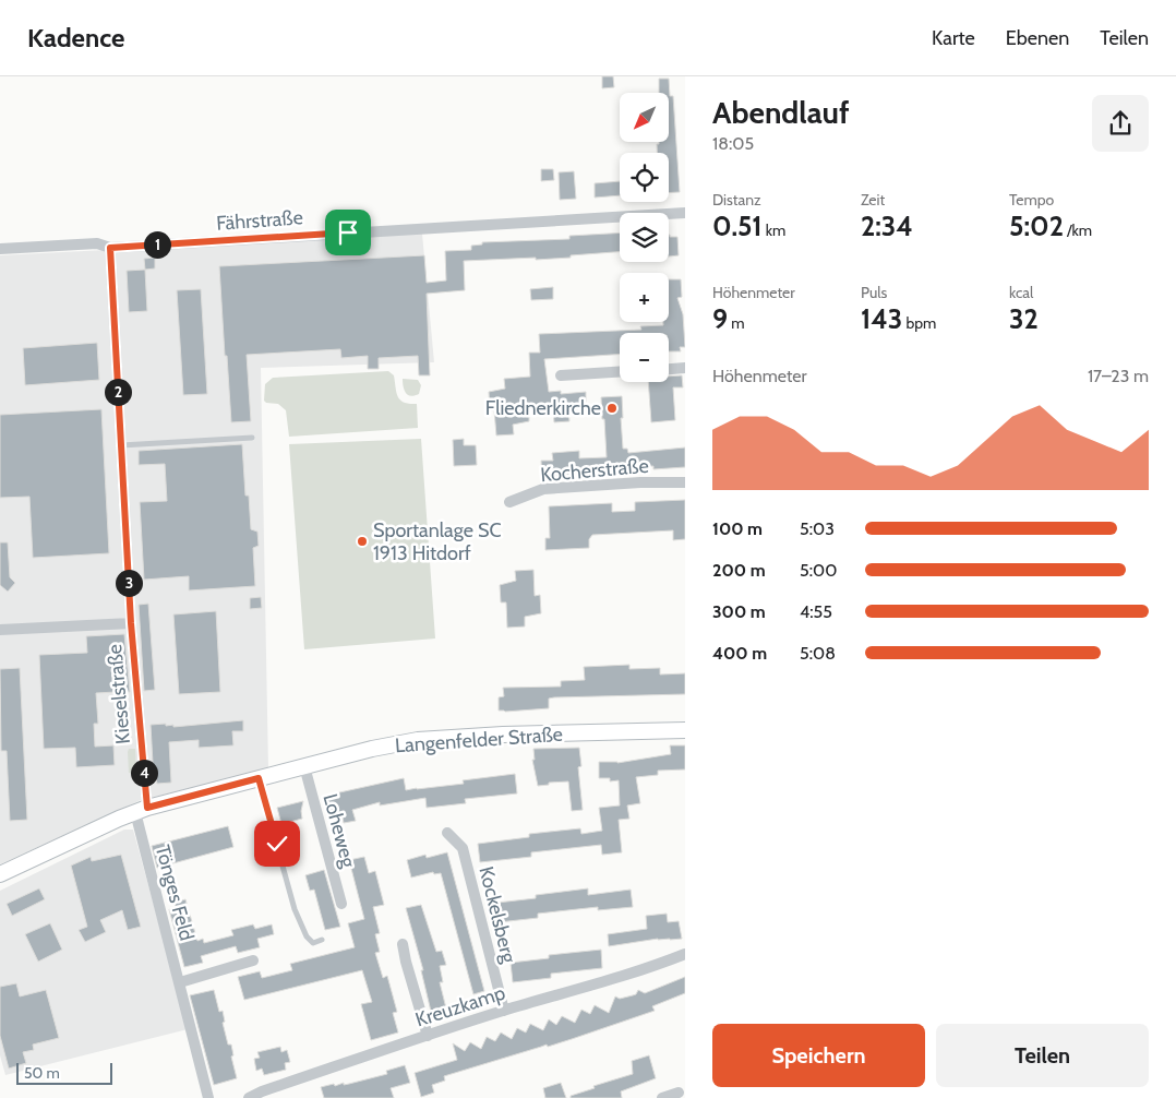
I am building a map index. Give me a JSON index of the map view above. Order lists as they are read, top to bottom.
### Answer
{
  "streets": {
    "street": [
      "Fährstraße",
      "Kocherstraße",
      "Kieselstraße",
      "Langenfelder Straße",
      "Loheweg",
      "Tönges Feld",
      "Kockelsberg",
      "Kreuzkamp"
    ]
  },
  "crossings": [
    ["Fährstraße", "Kieselstraße"],
    ["Kieselstraße", "Langenfelder Straße"],
    ["Kieselstraße", "Tönges Feld"],
    ["Langenfelder Straße", "Loheweg"],
    ["Langenfelder Straße", "Tönges Feld"],
    ["Kockelsberg", "Kreuzkamp"]
  ],
  "places": ["Fliednerkirche", "Sportanlage SC 1913 Hitdorf"],
  "scale_bar": "50 m",
  "north": "bottom left",
  "page": {
    "header": "Kadence",
    "nav": ["Karte", "Ebenen", "Teilen"],
    "heading": ["Abendlauf", "18:05"],
    "map_buttons": ["+", "−"],
    "stats": [
      ["Distanz", "0.51 km"],
      ["Zeit", "2:34"],
      ["Tempo", "5:02 /km"],
      ["Höhenmeter", "9 m"],
      ["Puls", "143 bpm"],
      ["kcal", "32"]
    ],
    "pins": [
      "1",
      "2",
      "3",
      "4"
    ],
    "chart": ["Höhenmeter", "17–23 m"],
    "list": [
      {
        "name": "100 m",
        "note": "5:03"
      },
      {
        "name": "200 m",
        "note": "5:00"
      },
      {
        "name": "300 m",
        "note": "4:55"
      },
      {
        "name": "400 m",
        "note": "5:08"
      }
    ],
    "buttons": ["Speichern", "Teilen"],
    "scale": "50 m"
  }
}
